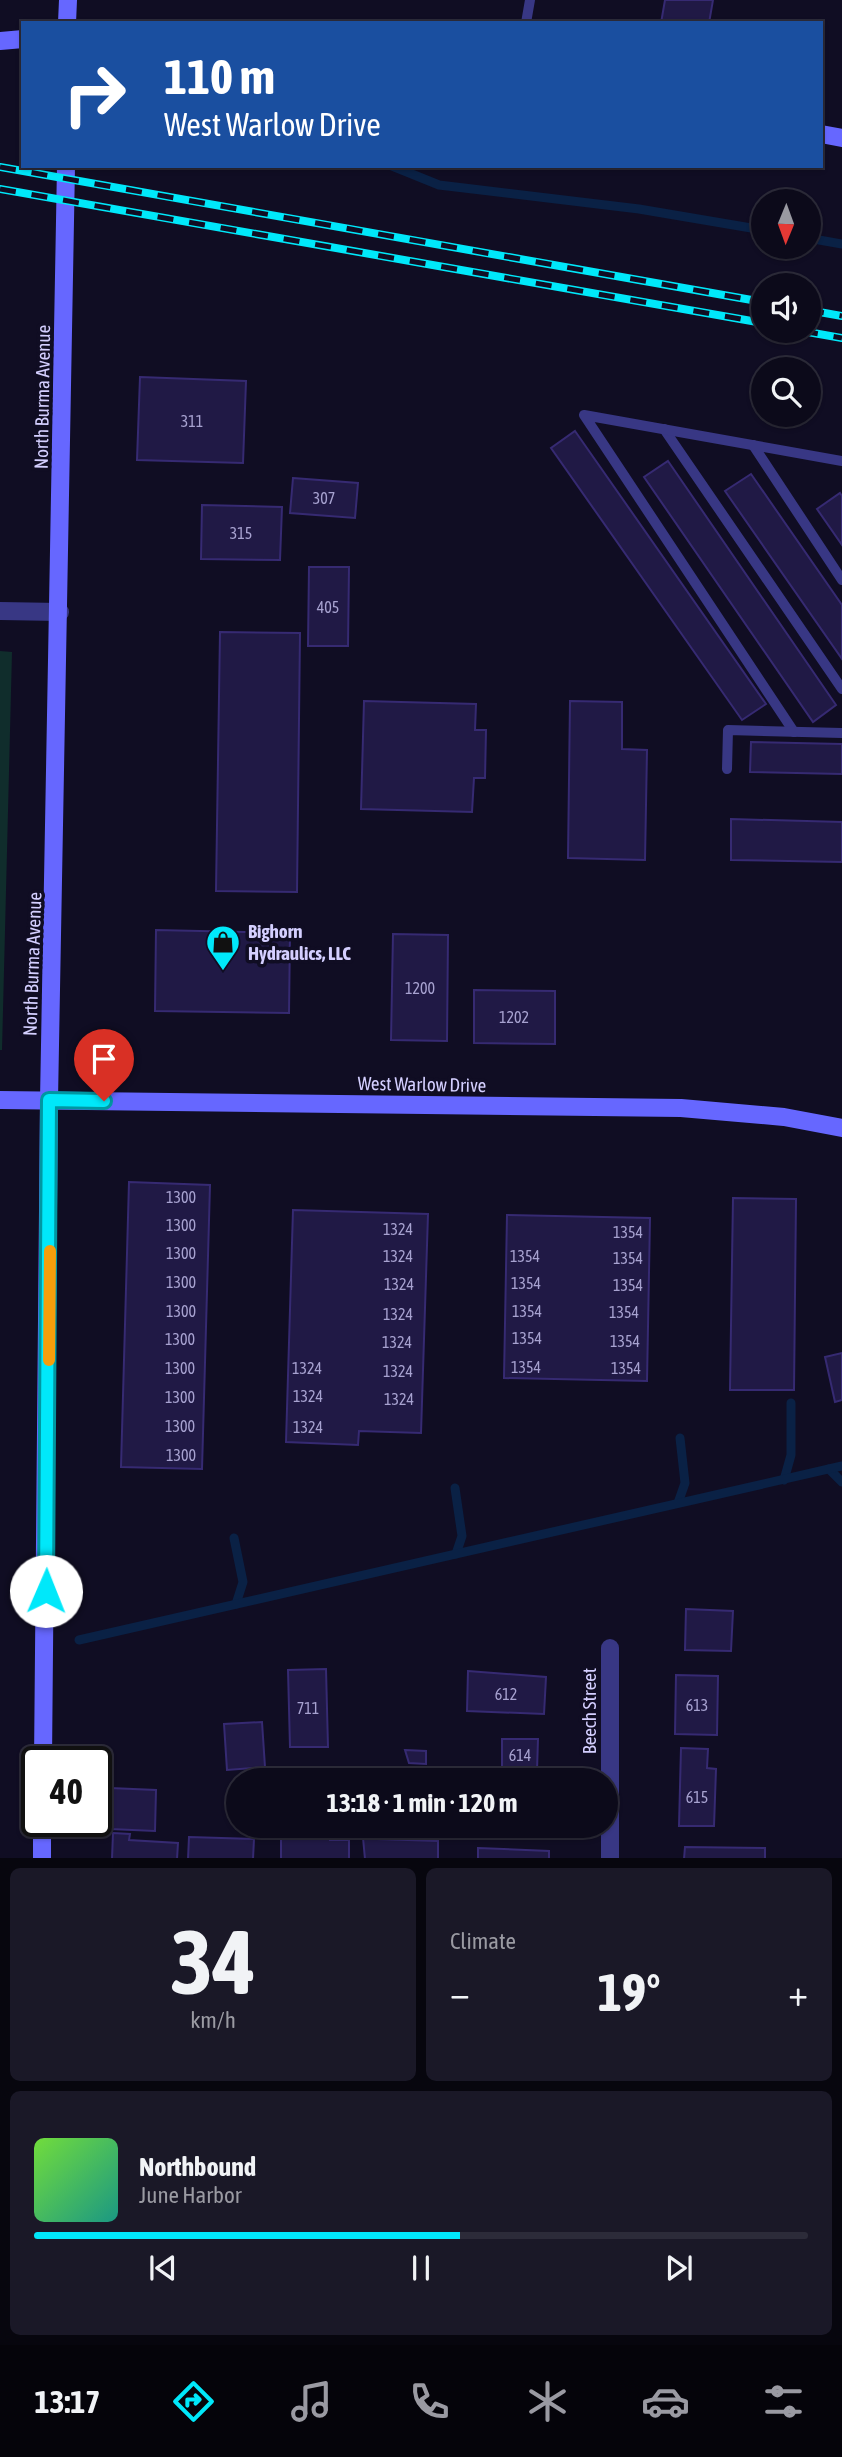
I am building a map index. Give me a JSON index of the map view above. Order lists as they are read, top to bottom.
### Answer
{
  "streets": {
    "street": ["North Burma Avenue", "West Warlow Drive", "Beech Street"]
  },
  "crossings": [
    ["North Burma Avenue", "West Warlow Drive"]
  ],
  "places": {
    "shop": ["Bighorn Hydraulics, LLC"]
  },
  "house_numbers": [
    "311",
    "307",
    "315",
    "405",
    "1200",
    "1202",
    "1300",
    "1300",
    "1324",
    "1354",
    "1300",
    "1324",
    "1354",
    "1354",
    "1300",
    "1354",
    "1324",
    "1354",
    "1300",
    "1354",
    "1354",
    "1324",
    "1354",
    "1300",
    "1354",
    "1324",
    "1354",
    "1300",
    "1324",
    "1354",
    "1324",
    "1324",
    "1300",
    "1324",
    "1300",
    "1324",
    "1300",
    "612",
    "613",
    "711",
    "614",
    "615"
  ],
  "north": "bottom",
  "page": {
    "turn": ["110 m", "West Warlow Drive"],
    "limit": "40",
    "trip": "13:18 · 1 min · 120 m",
    "tile": [
      ["34", "km/h"],
      "Climate"
    ],
    "heat": ["−", "19°", "+"],
    "song": ["Northbound", "June Harbor"],
    "tabs": "13:17"
  }
}
